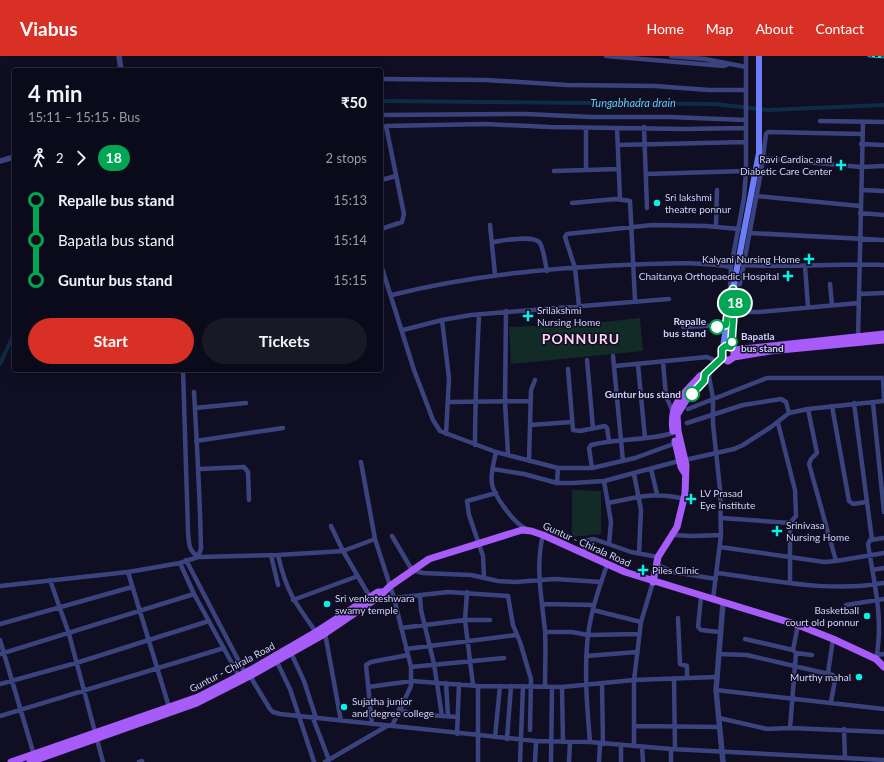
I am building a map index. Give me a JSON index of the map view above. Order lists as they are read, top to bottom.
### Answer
{
  "streets": {
    "main road": ["Guntur - Chirala Road"]
  },
  "districts": ["PONNURU"],
  "water": ["Tungabhadra drain"],
  "places": {
    "health": [
      "Ravi Cardiac and Diabetic Care Center",
      "Kalyani Nursing Home",
      "Chaitanya Orthopaedic Hospital",
      "Srilakshmi Nursing Home",
      "LV Prasad Eye Institute",
      "Srinivasa Nursing Home",
      "Piles Clinic"
    ],
    "other": [
      "Sri lakshmi theatre ponnur",
      "Repalle bus stand",
      "Bapatla bus stand",
      "Guntur bus stand",
      "Sri venkateshwara swamy temple",
      "Basketball court old ponnur",
      "Murthy mahal",
      "Sujatha junior and degree college"
    ]
  },
  "lines": ["bus line 18"],
  "page": {
    "header": "Viabus",
    "nav": [
      "Home",
      "Map",
      "About",
      "Contact"
    ],
    "on_map": "18",
    "heading": ["4 min", "15:11 – 15:15 · Bus", "₹50"],
    "legs": ["2", "18", "2 stops"],
    "list": [
      {
        "name": "Repalle bus stand",
        "value": "15:13"
      },
      {
        "name": "Bapatla bus stand",
        "value": "15:14"
      },
      {
        "name": "Guntur bus stand",
        "value": "15:15"
      }
    ],
    "buttons": ["Start", "Tickets"]
  }
}
